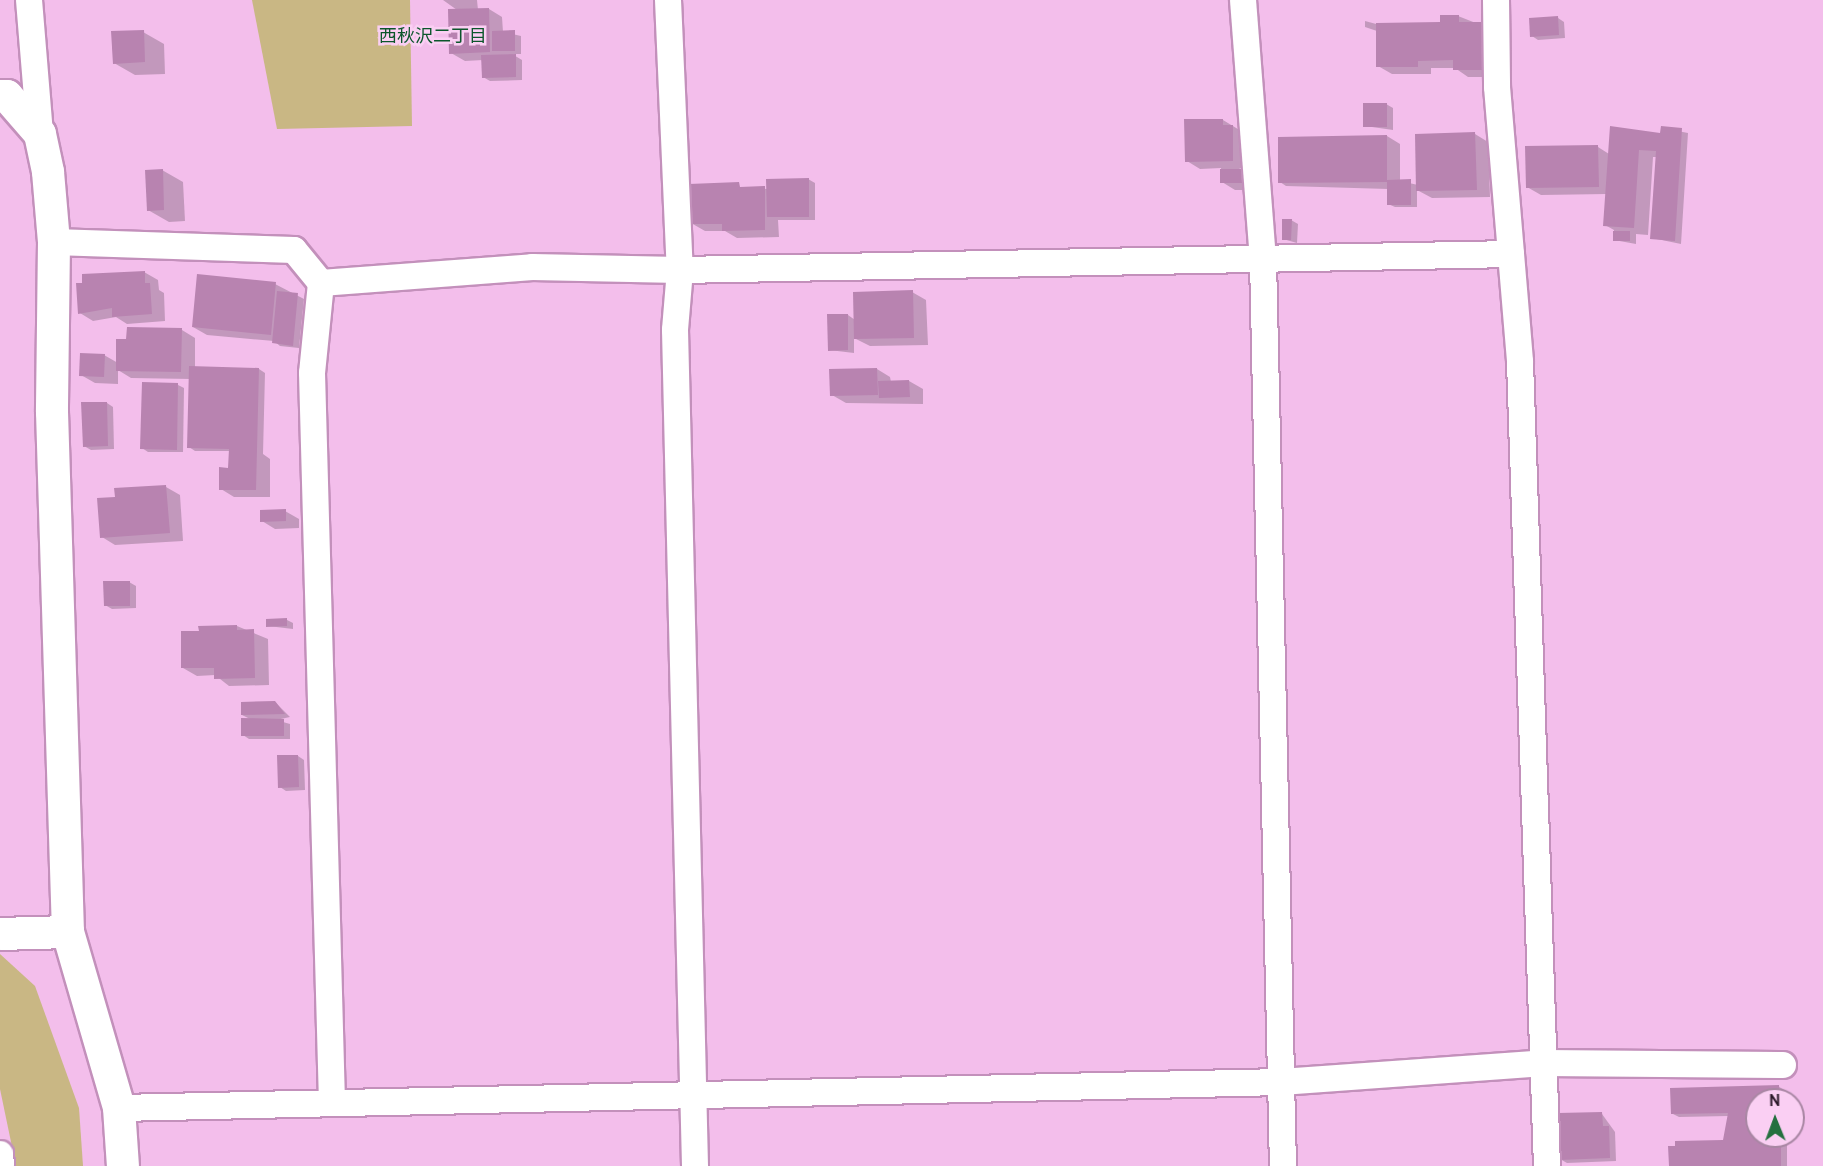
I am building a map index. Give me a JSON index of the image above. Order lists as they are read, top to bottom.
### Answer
{
  "districts": ["西秋沢二丁目"],
  "north": "top"
}
